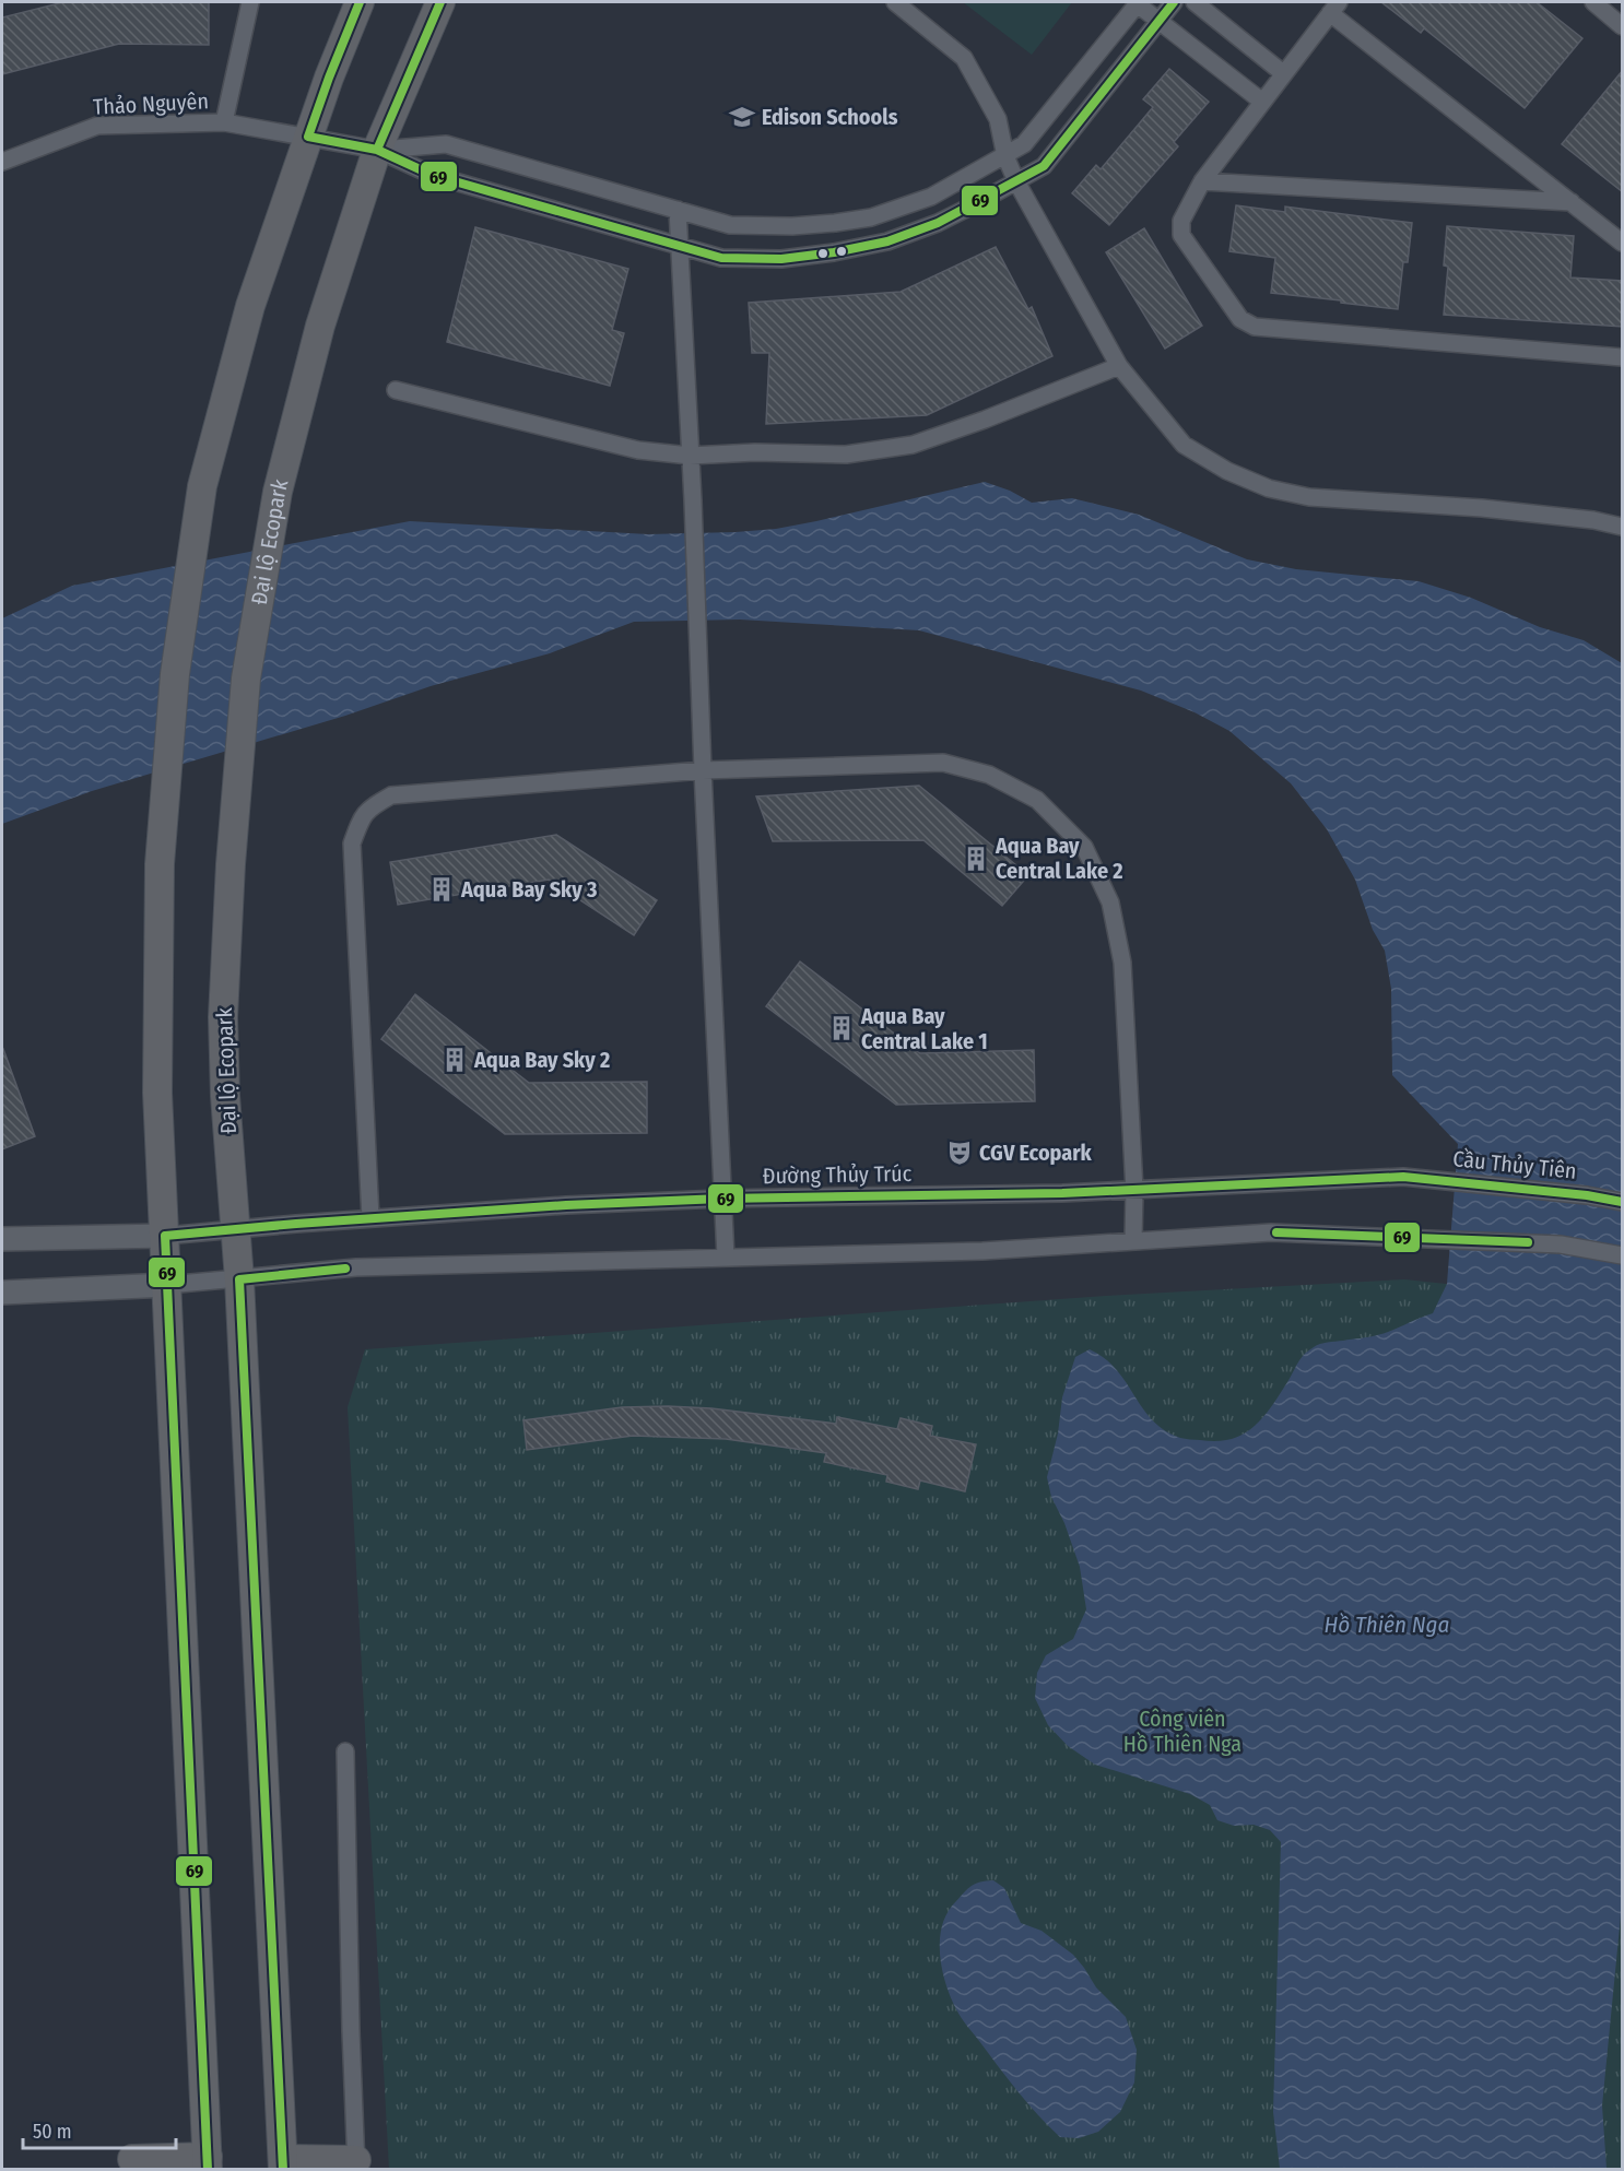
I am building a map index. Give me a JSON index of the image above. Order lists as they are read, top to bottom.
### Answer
{
  "streets": {
    "highway": ["Đại lộ Ecopark"],
    "street": ["Thảo Nguyên", "Cầu Thủy Tiên", "Đường Thủy Trúc"]
  },
  "crossings": [
    ["Thảo Nguyên", "Đại lộ Ecopark"],
    ["Đại lộ Ecopark", "Đường Thủy Trúc"],
    ["Cầu Thủy Tiên", "Đường Thủy Trúc"]
  ],
  "water": ["Hồ Thiên Nga"],
  "parks": ["Công viên Hồ Thiên Nga"],
  "places": {
    "school or university": ["Edison Schools"],
    "building": [
      "Aqua Bay Central Lake 2",
      "Aqua Bay Sky 3",
      "Aqua Bay Central Lake 1",
      "Aqua Bay Sky 2"
    ],
    "theatre": ["CGV Ecopark"]
  },
  "lines": ["transit line 69"],
  "scale_bar": "50 m"
}
